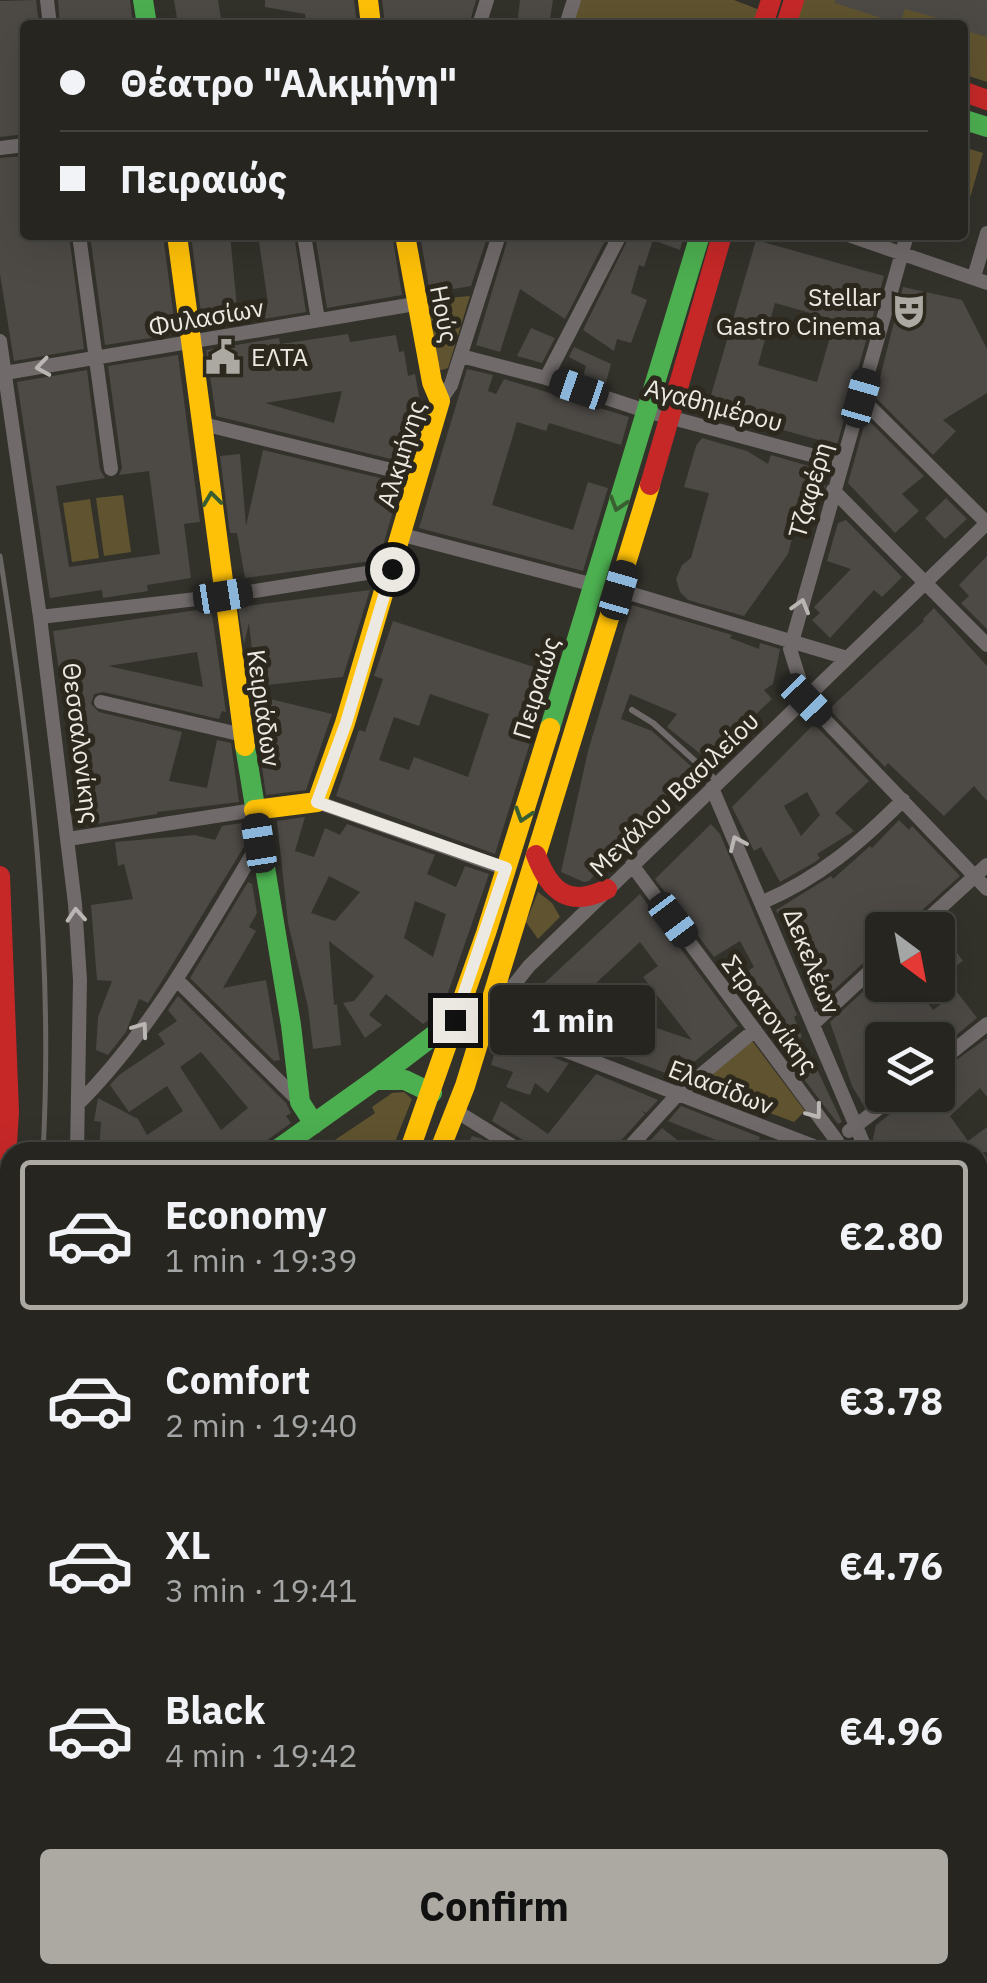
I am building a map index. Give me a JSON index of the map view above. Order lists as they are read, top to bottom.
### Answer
{
  "streets": {
    "main road": [
      "Ηούς",
      "Αλκμήνης",
      "Πειραιώς",
      "Κειριάδων"
    ],
    "street": [
      "Φυλασίων",
      "Αγαθημέρου",
      "Τζαφέρη",
      "Θεσσαλονίκης",
      "Μεγάλου Βασιλείου",
      "Δεκελέων",
      "Στρατονίκης",
      "Ελασίδων"
    ]
  },
  "crossings": [
    ["Ηούς", "Φυλασίων"],
    ["Ηούς", "Αλκμήνης"],
    ["Φυλασίων", "Κειριάδων"],
    ["Φυλασίων", "Θεσσαλονίκης"],
    ["Αγαθημέρου", "Αλκμήνης"],
    ["Αγαθημέρου", "Τζαφέρη"],
    ["Αγαθημέρου", "Πειραιώς"],
    ["Τζαφέρη", "Μεγάλου Βασιλείου"],
    ["Πειραιώς", "Μεγάλου Βασιλείου"],
    ["Πειραιώς", "Ελασίδων"],
    ["Μεγάλου Βασιλείου", "Δεκελέων"],
    ["Μεγάλου Βασιλείου", "Στρατονίκης"],
    ["Μεγάλου Βασιλείου", "Ελασίδων"]
  ],
  "one_way": ["Στρατονίκης"],
  "places": {
    "theatre": ["Stellar Gastro Cinema"],
    "public building": ["ΕΛΤΑ"]
  },
  "north": "bottom right",
  "page": {
    "banner": ["Θέατρο \"Αλκμήνη\"", "Πειραιώς"],
    "bubble": "1 min",
    "list": [
      {
        "name": "Economy",
        "note": "1 min · 19:39",
        "value": "€2.80"
      },
      {
        "name": "Comfort",
        "note": "2 min · 19:40",
        "value": "€3.78"
      },
      {
        "name": "XL",
        "note": "3 min · 19:41",
        "value": "€4.76"
      },
      {
        "name": "Black",
        "note": "4 min · 19:42",
        "value": "€4.96"
      }
    ],
    "buttons": "Confirm"
  }
}
